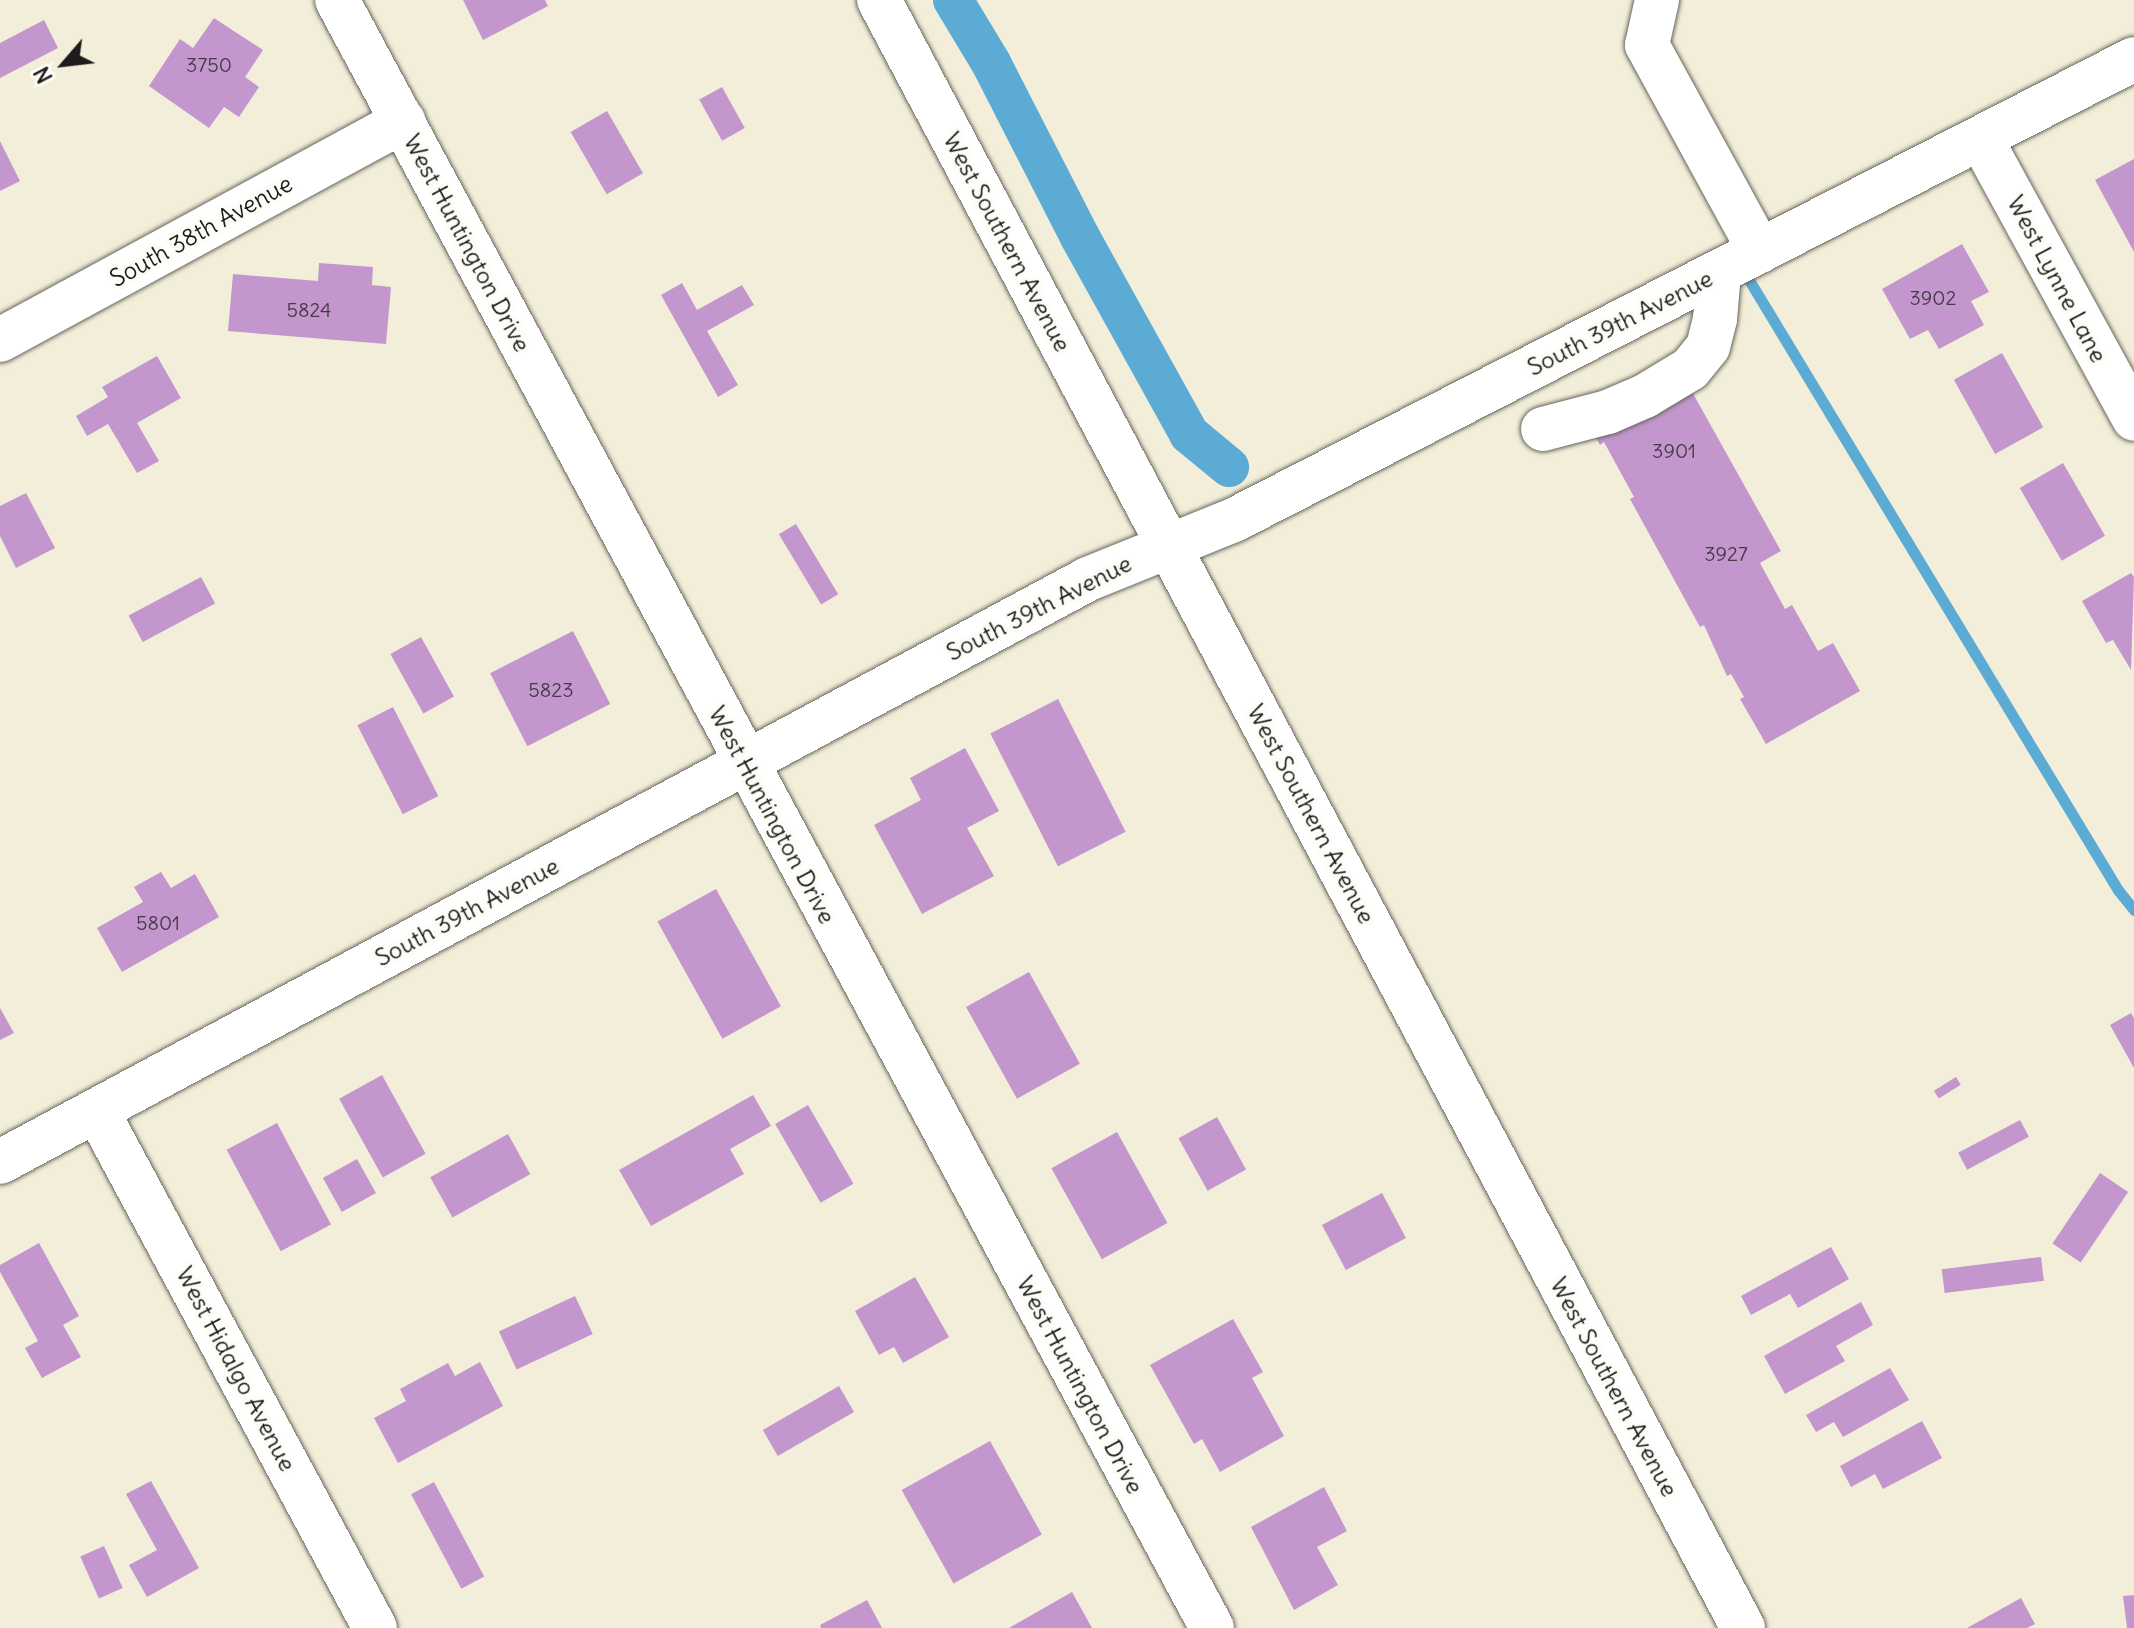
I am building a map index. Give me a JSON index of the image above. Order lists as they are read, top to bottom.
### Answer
{
  "streets": {
    "street": [
      "South 38th Avenue",
      "West Southern Avenue",
      "West Huntington Drive",
      "West Lynne Lane",
      "South 39th Avenue",
      "West Hidalgo Avenue"
    ]
  },
  "crossings": [
    ["South 38th Avenue", "West Huntington Drive"],
    ["West Southern Avenue", "South 39th Avenue"],
    ["West Huntington Drive", "South 39th Avenue"],
    ["West Lynne Lane", "South 39th Avenue"],
    ["South 39th Avenue", "West Hidalgo Avenue"]
  ],
  "house_numbers": [
    "3750",
    "3902",
    "5824",
    "3901",
    "3927",
    "5823",
    "5801"
  ],
  "north": "bottom left"
}
